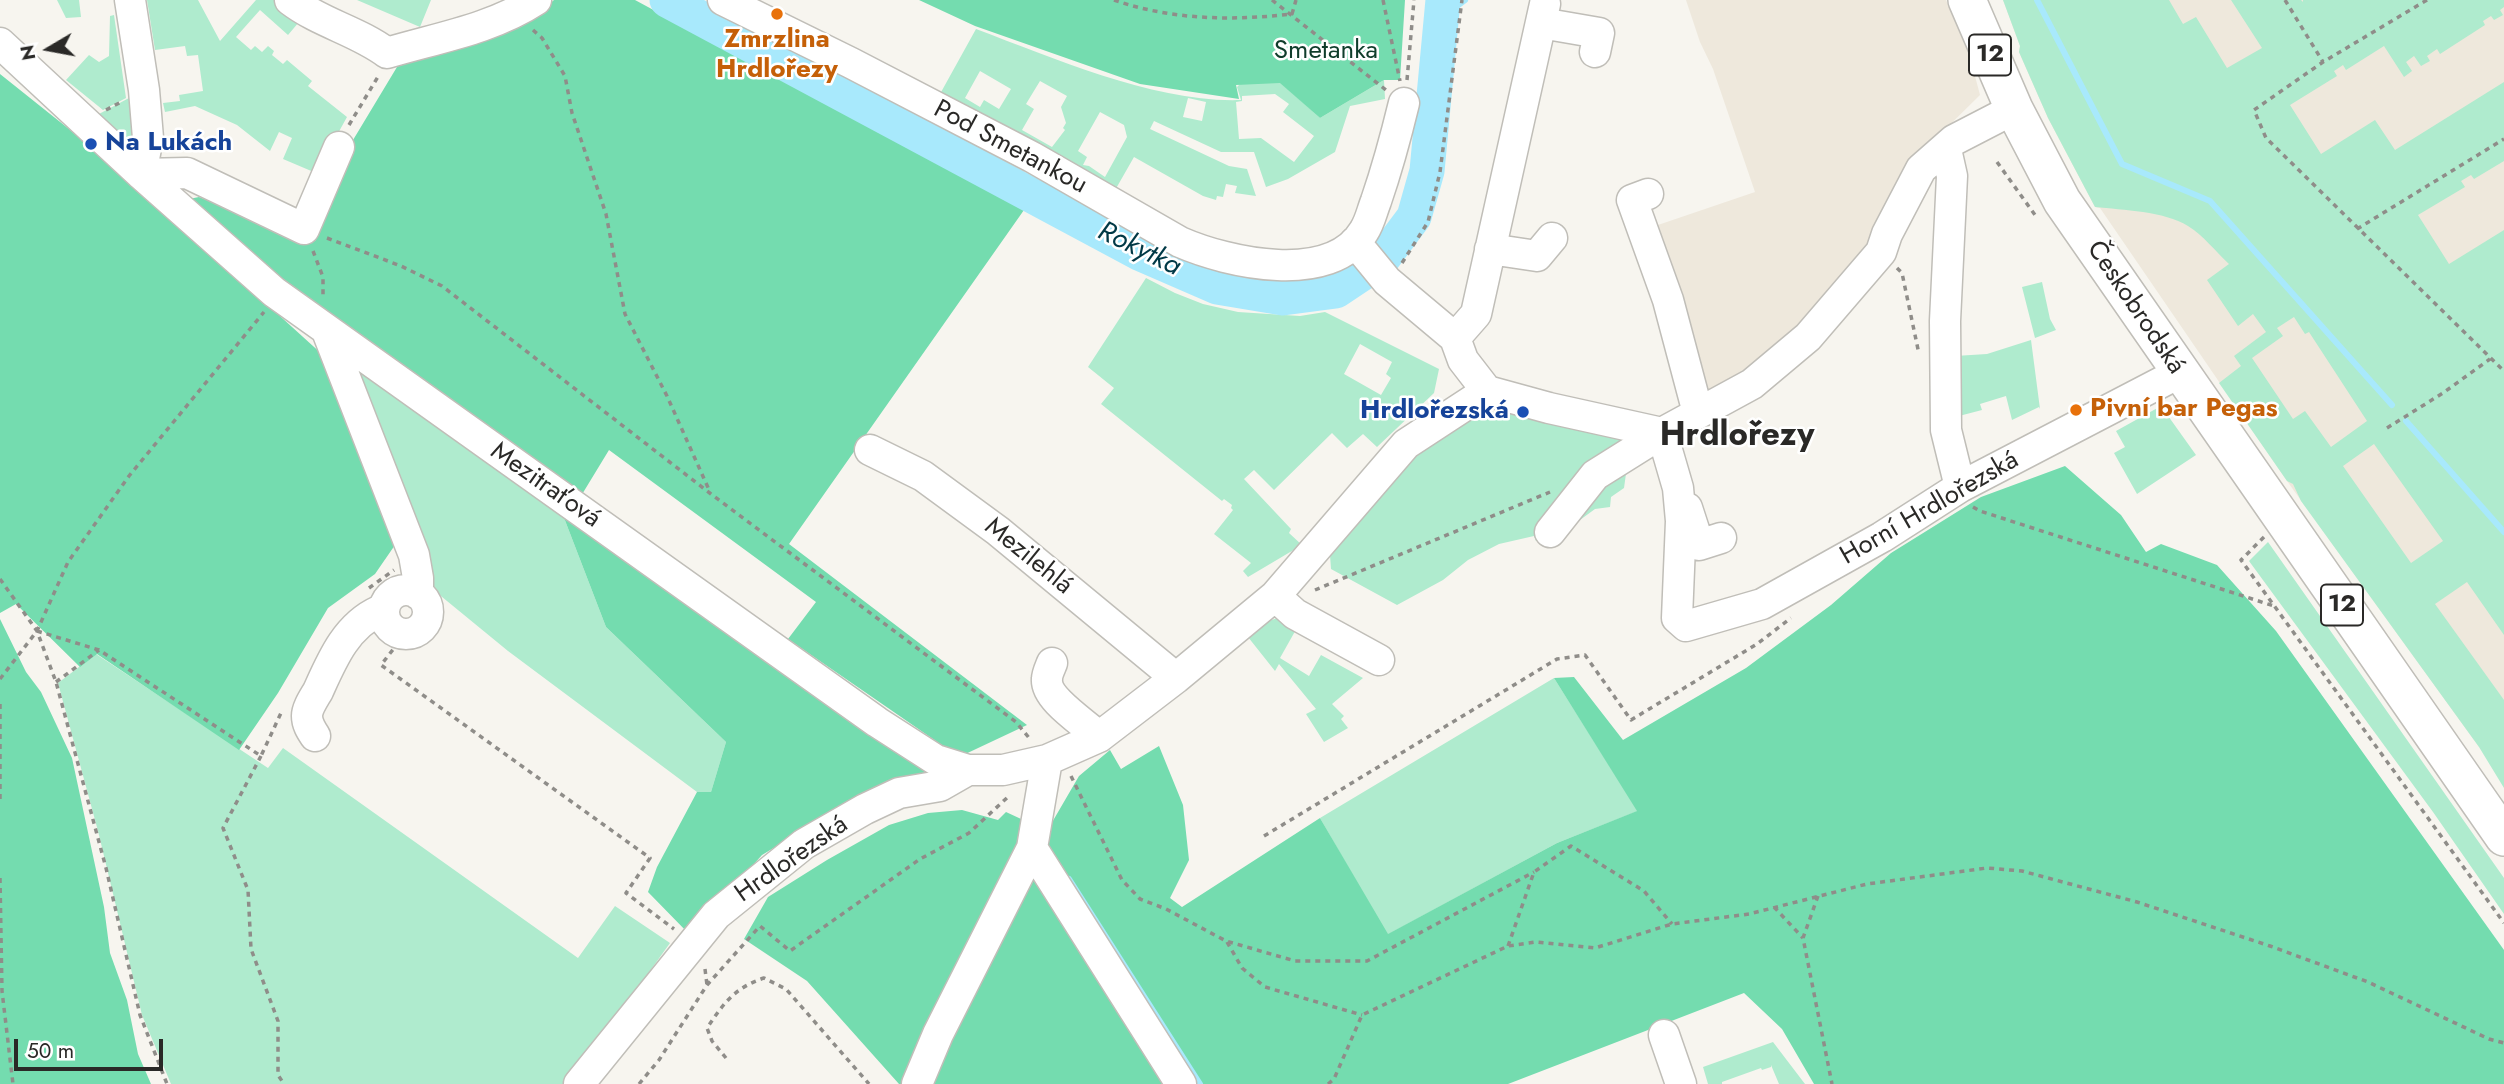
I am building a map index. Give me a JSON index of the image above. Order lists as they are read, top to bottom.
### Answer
{
  "streets": {
    "main road": ["12", "Českobrodská"],
    "street": [
      "Pod Smetankou",
      "Mezitraťová",
      "Horní Hrdlořezská",
      "Mezilehlá",
      "Hrdlořezská"
    ]
  },
  "crossings": [
    ["Českobrodská", "Horní Hrdlořezská"],
    ["Mezitraťová", "Hrdlořezská"],
    ["Mezilehlá", "Hrdlořezská"]
  ],
  "districts": ["Hrdlořezy"],
  "water": ["Rokytka"],
  "parks": ["Smetanka"],
  "places": [
    "Zmrzlina Hrdlořezy",
    "Na Lukách",
    "Pivní bar Pegas",
    "Hrdlořezská"
  ],
  "scale_bar": "50 m",
  "north": "left"
}
